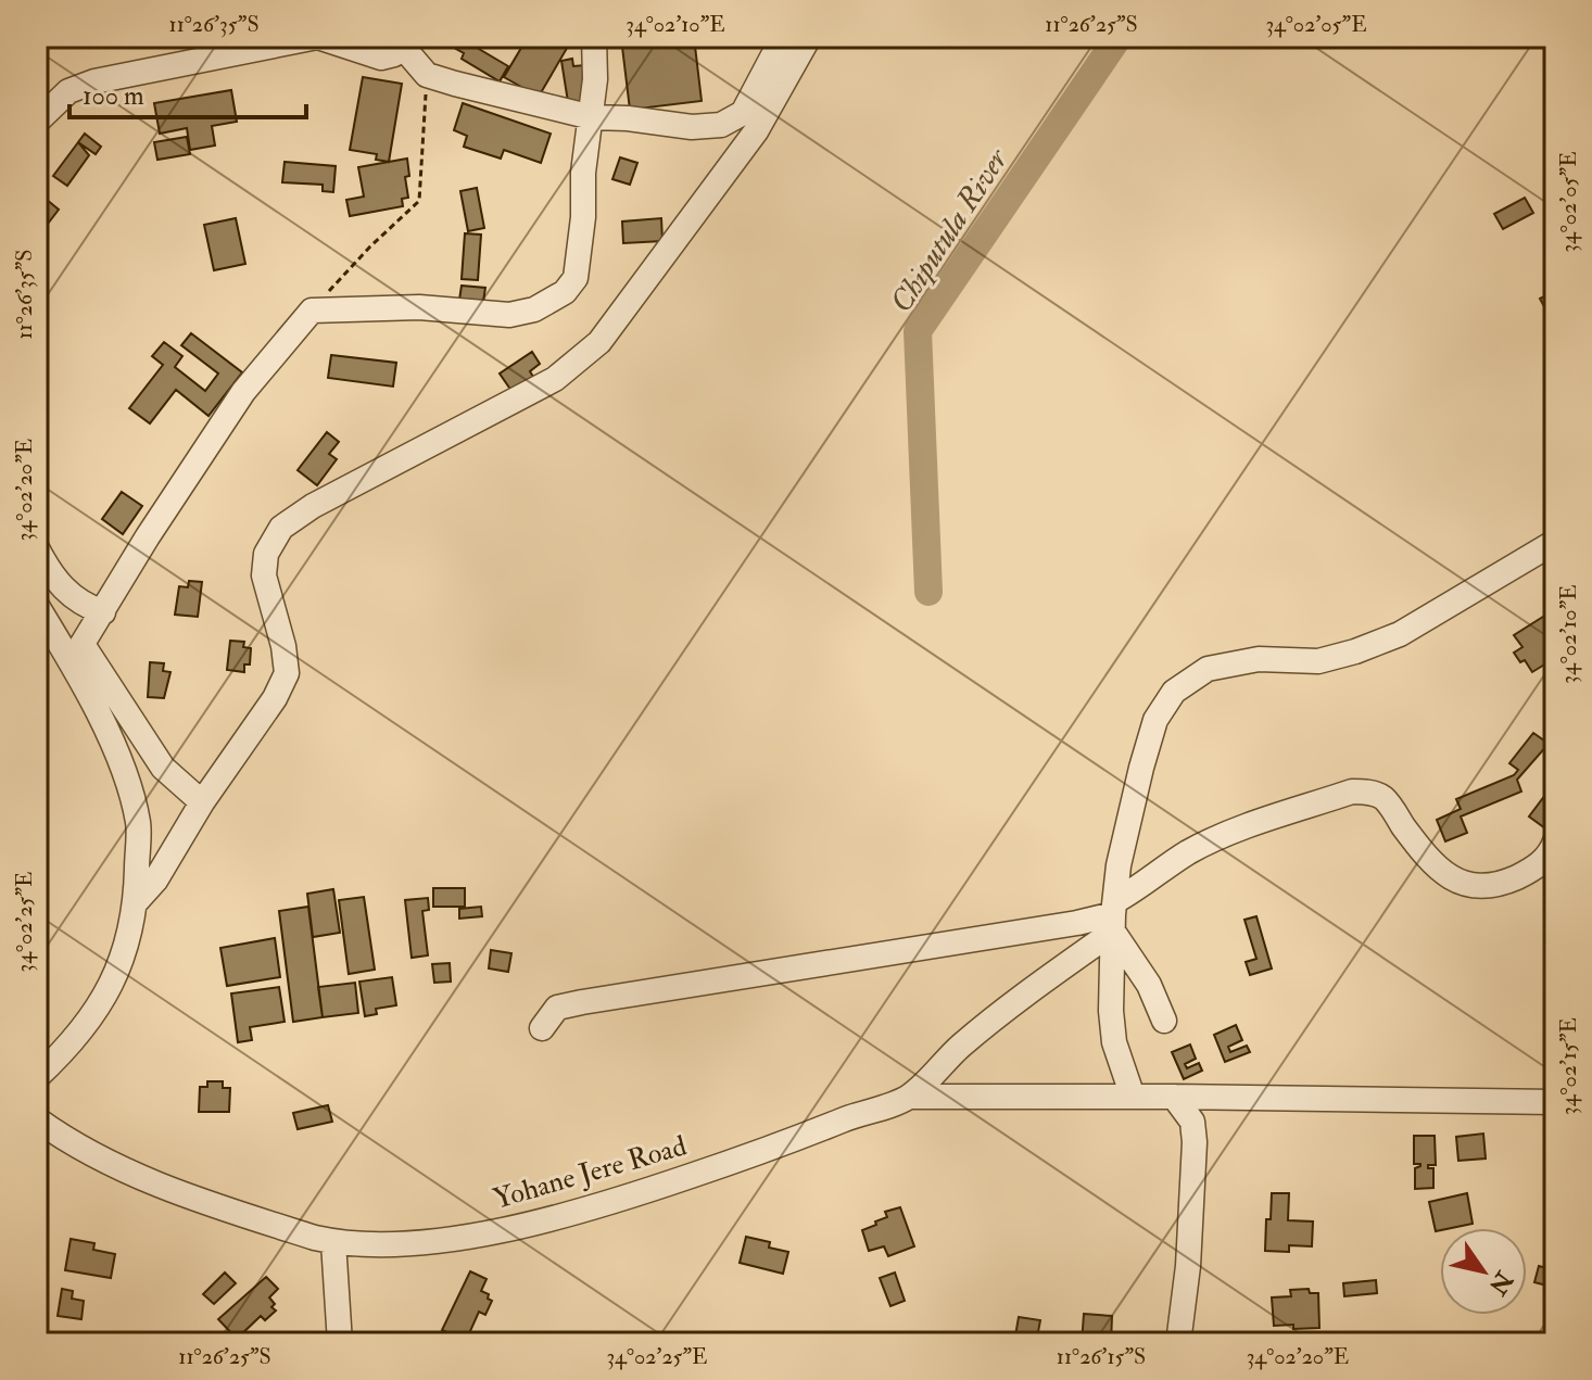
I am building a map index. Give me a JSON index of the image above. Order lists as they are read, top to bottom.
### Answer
{
  "streets": {
    "street": ["Yohane Jere Road"]
  },
  "water": ["Chiputula River"],
  "scale_bar": "100 m",
  "north": "bottom right",
  "coordinates": [
    "11°26'35\"S",
    "34°02'10\"E",
    "11°26'25\"S",
    "34°02'05\"E",
    "34°02'20\"E",
    "34°02'25\"E",
    "34°02'15\"E",
    "11°26'15\"S"
  ]
}
